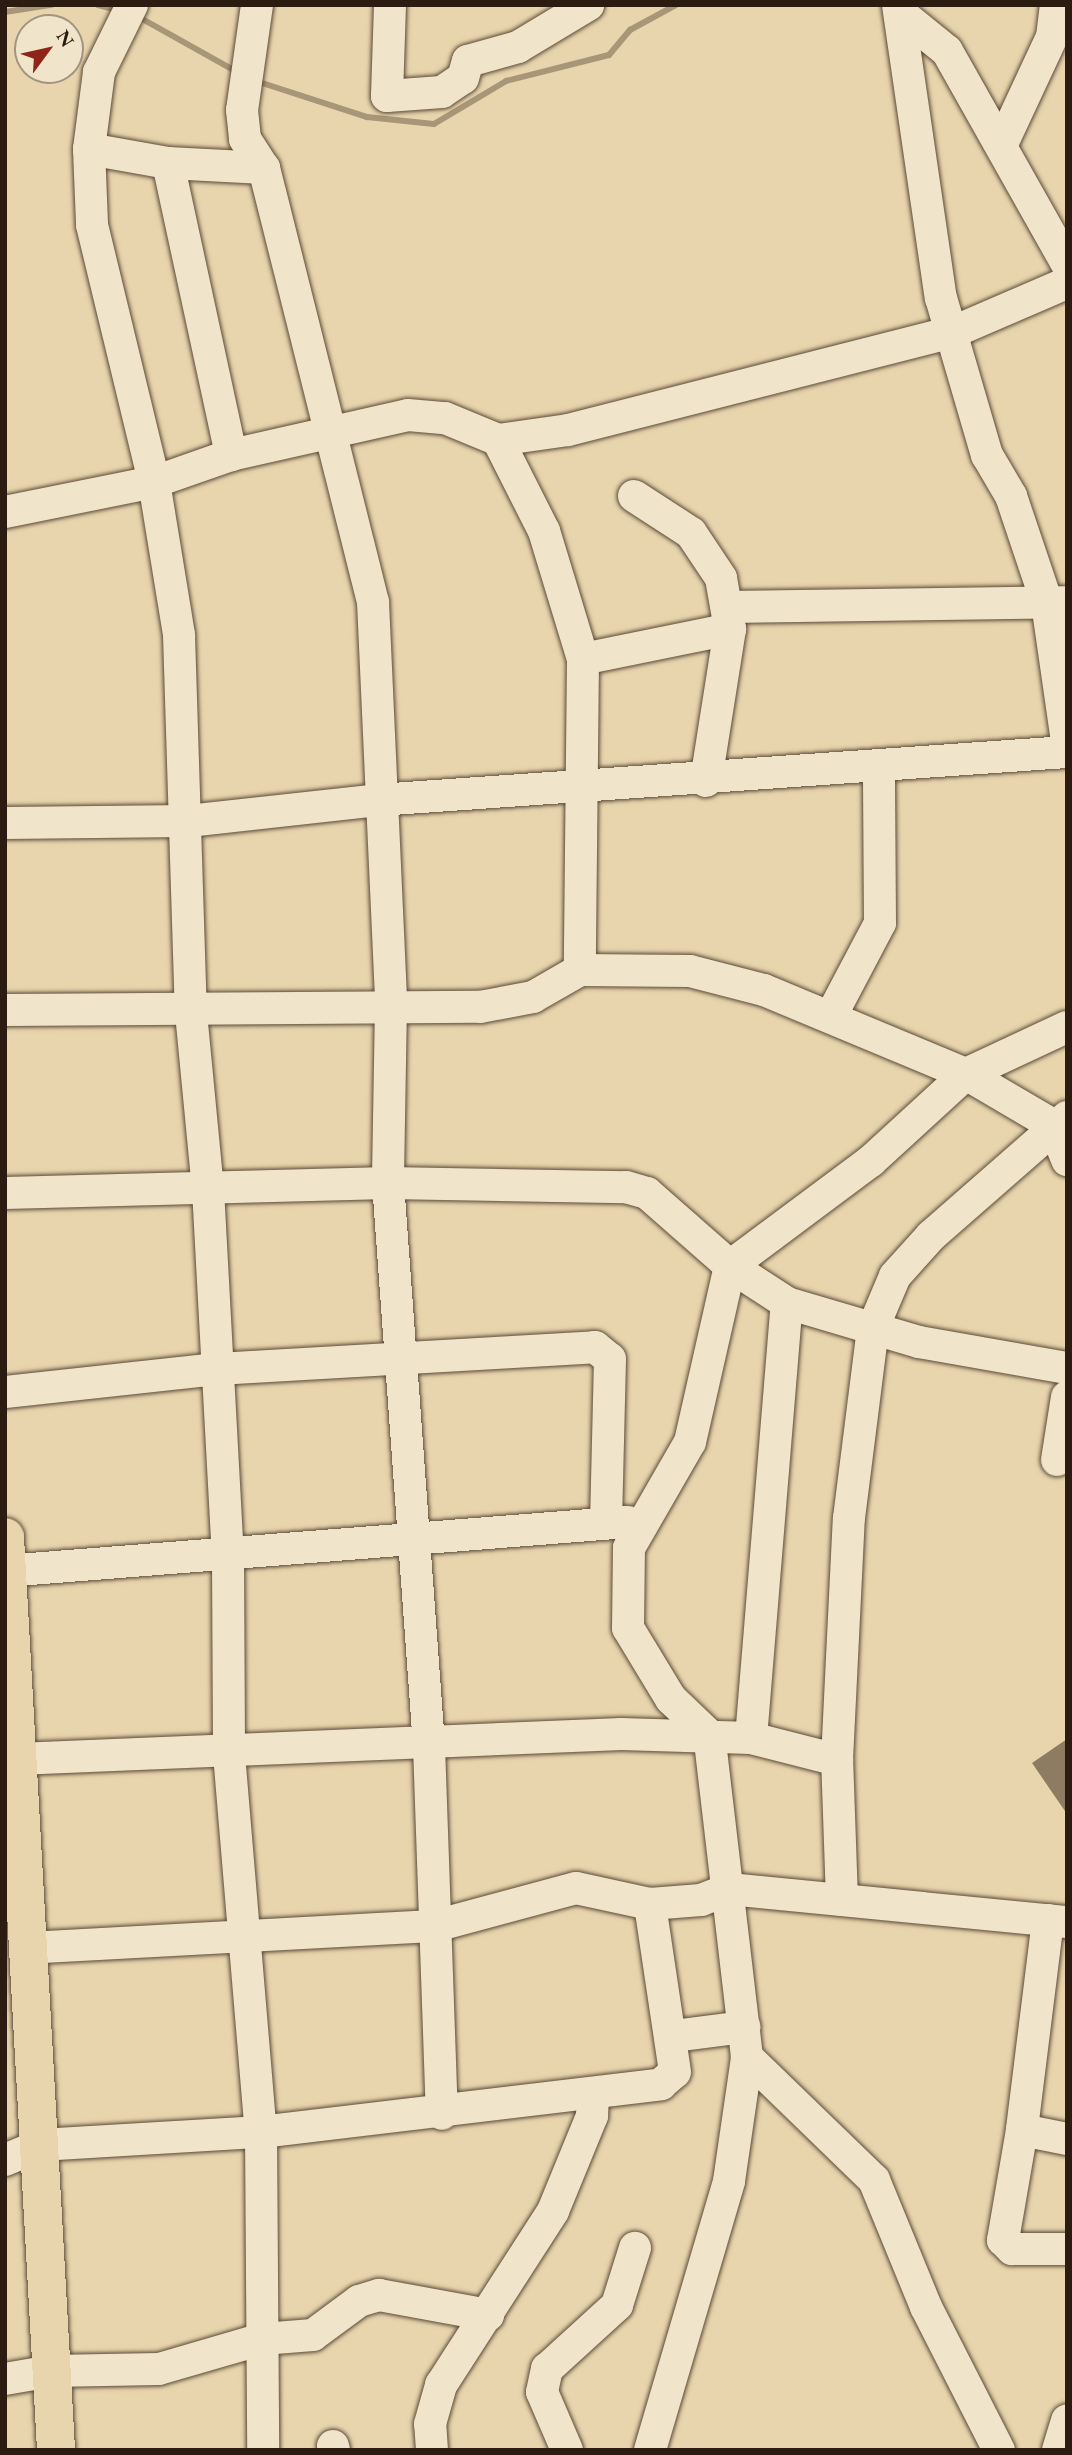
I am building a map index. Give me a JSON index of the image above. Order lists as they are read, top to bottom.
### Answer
{
  "north": "top right"
}
